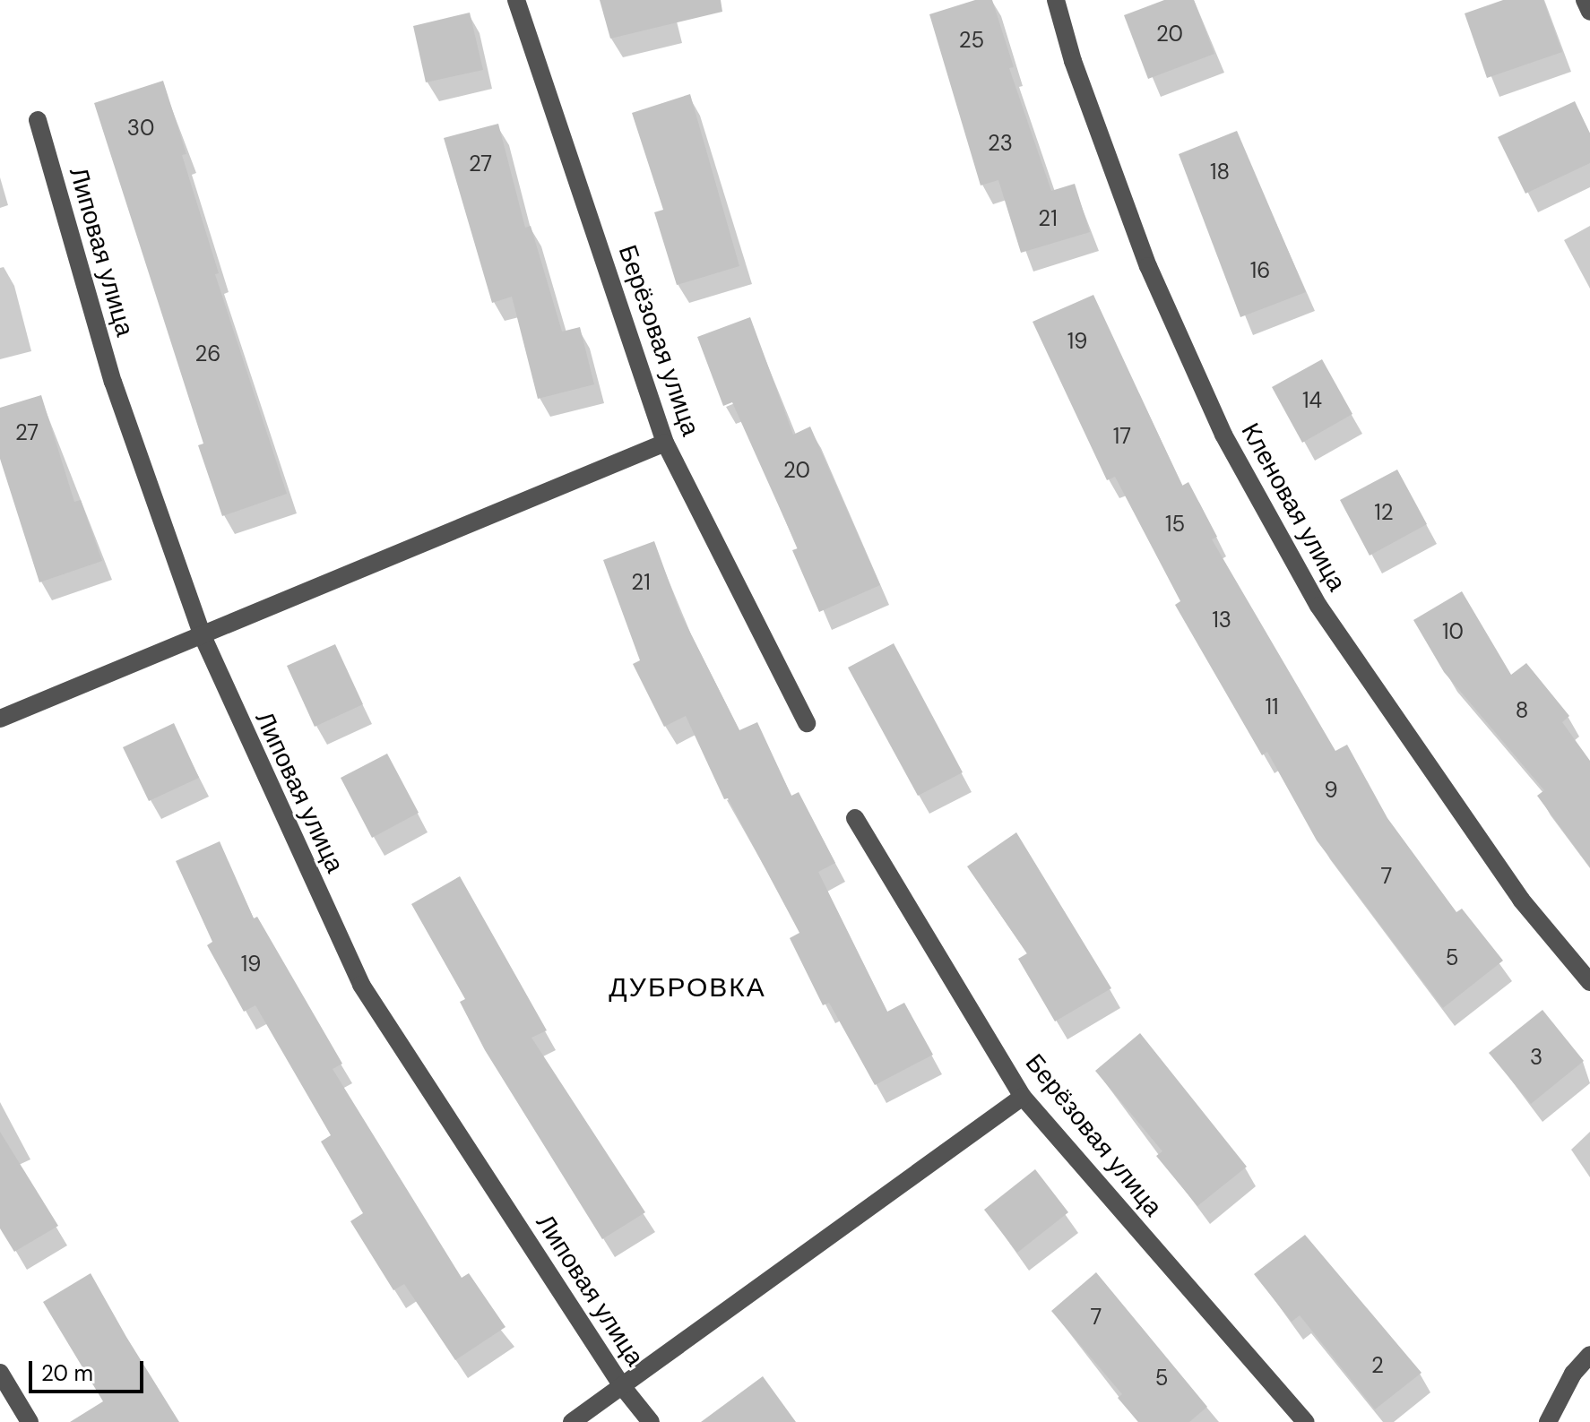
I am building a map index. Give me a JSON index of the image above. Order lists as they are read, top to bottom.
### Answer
{
  "streets": {
    "street": ["Липовая улица", "Берёзовая улица", "Кленовая улица"]
  },
  "districts": ["ДУБРОВКА"],
  "house_numbers": [
    "20",
    "25",
    "30",
    "23",
    "27",
    "18",
    "21",
    "16",
    "19",
    "26",
    "14",
    "27",
    "17",
    "20",
    "12",
    "15",
    "21",
    "13",
    "10",
    "11",
    "8",
    "9",
    "7",
    "5",
    "19",
    "3",
    "7",
    "2",
    "5"
  ],
  "scale_bar": "20 m"
}
